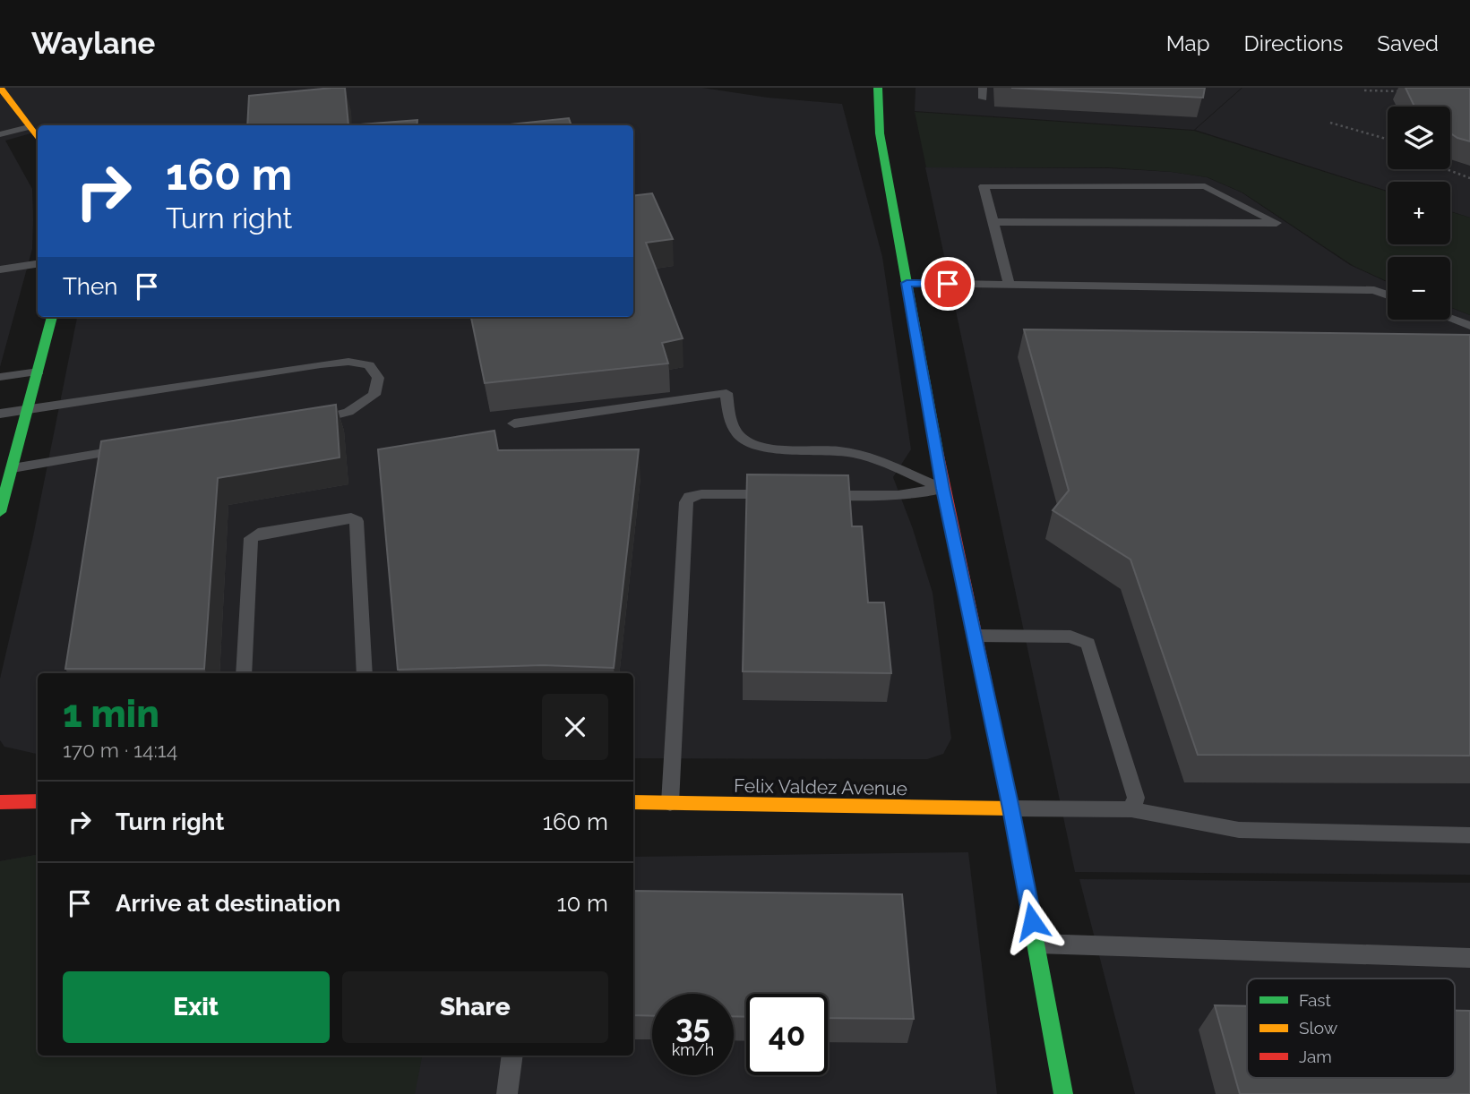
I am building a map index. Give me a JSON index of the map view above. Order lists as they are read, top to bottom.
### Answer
{
  "streets": {
    "street": ["Felix Valdez Avenue"]
  },
  "legend": ["Fast", "Slow", "Jam"],
  "page": {
    "header": "Waylane",
    "nav": ["Map", "Directions", "Saved"],
    "map_buttons": ["+", "−"],
    "turn": ["160 m", "Turn right"],
    "then": "Then",
    "heading": ["1 min", "170 m · 14:14"],
    "list": [
      {
        "name": "Turn right",
        "value": "160 m"
      },
      {
        "name": "Arrive at destination",
        "value": "10 m"
      }
    ],
    "buttons": ["Exit", "Share"],
    "speed": "35 km/h",
    "limit": "40"
  }
}
